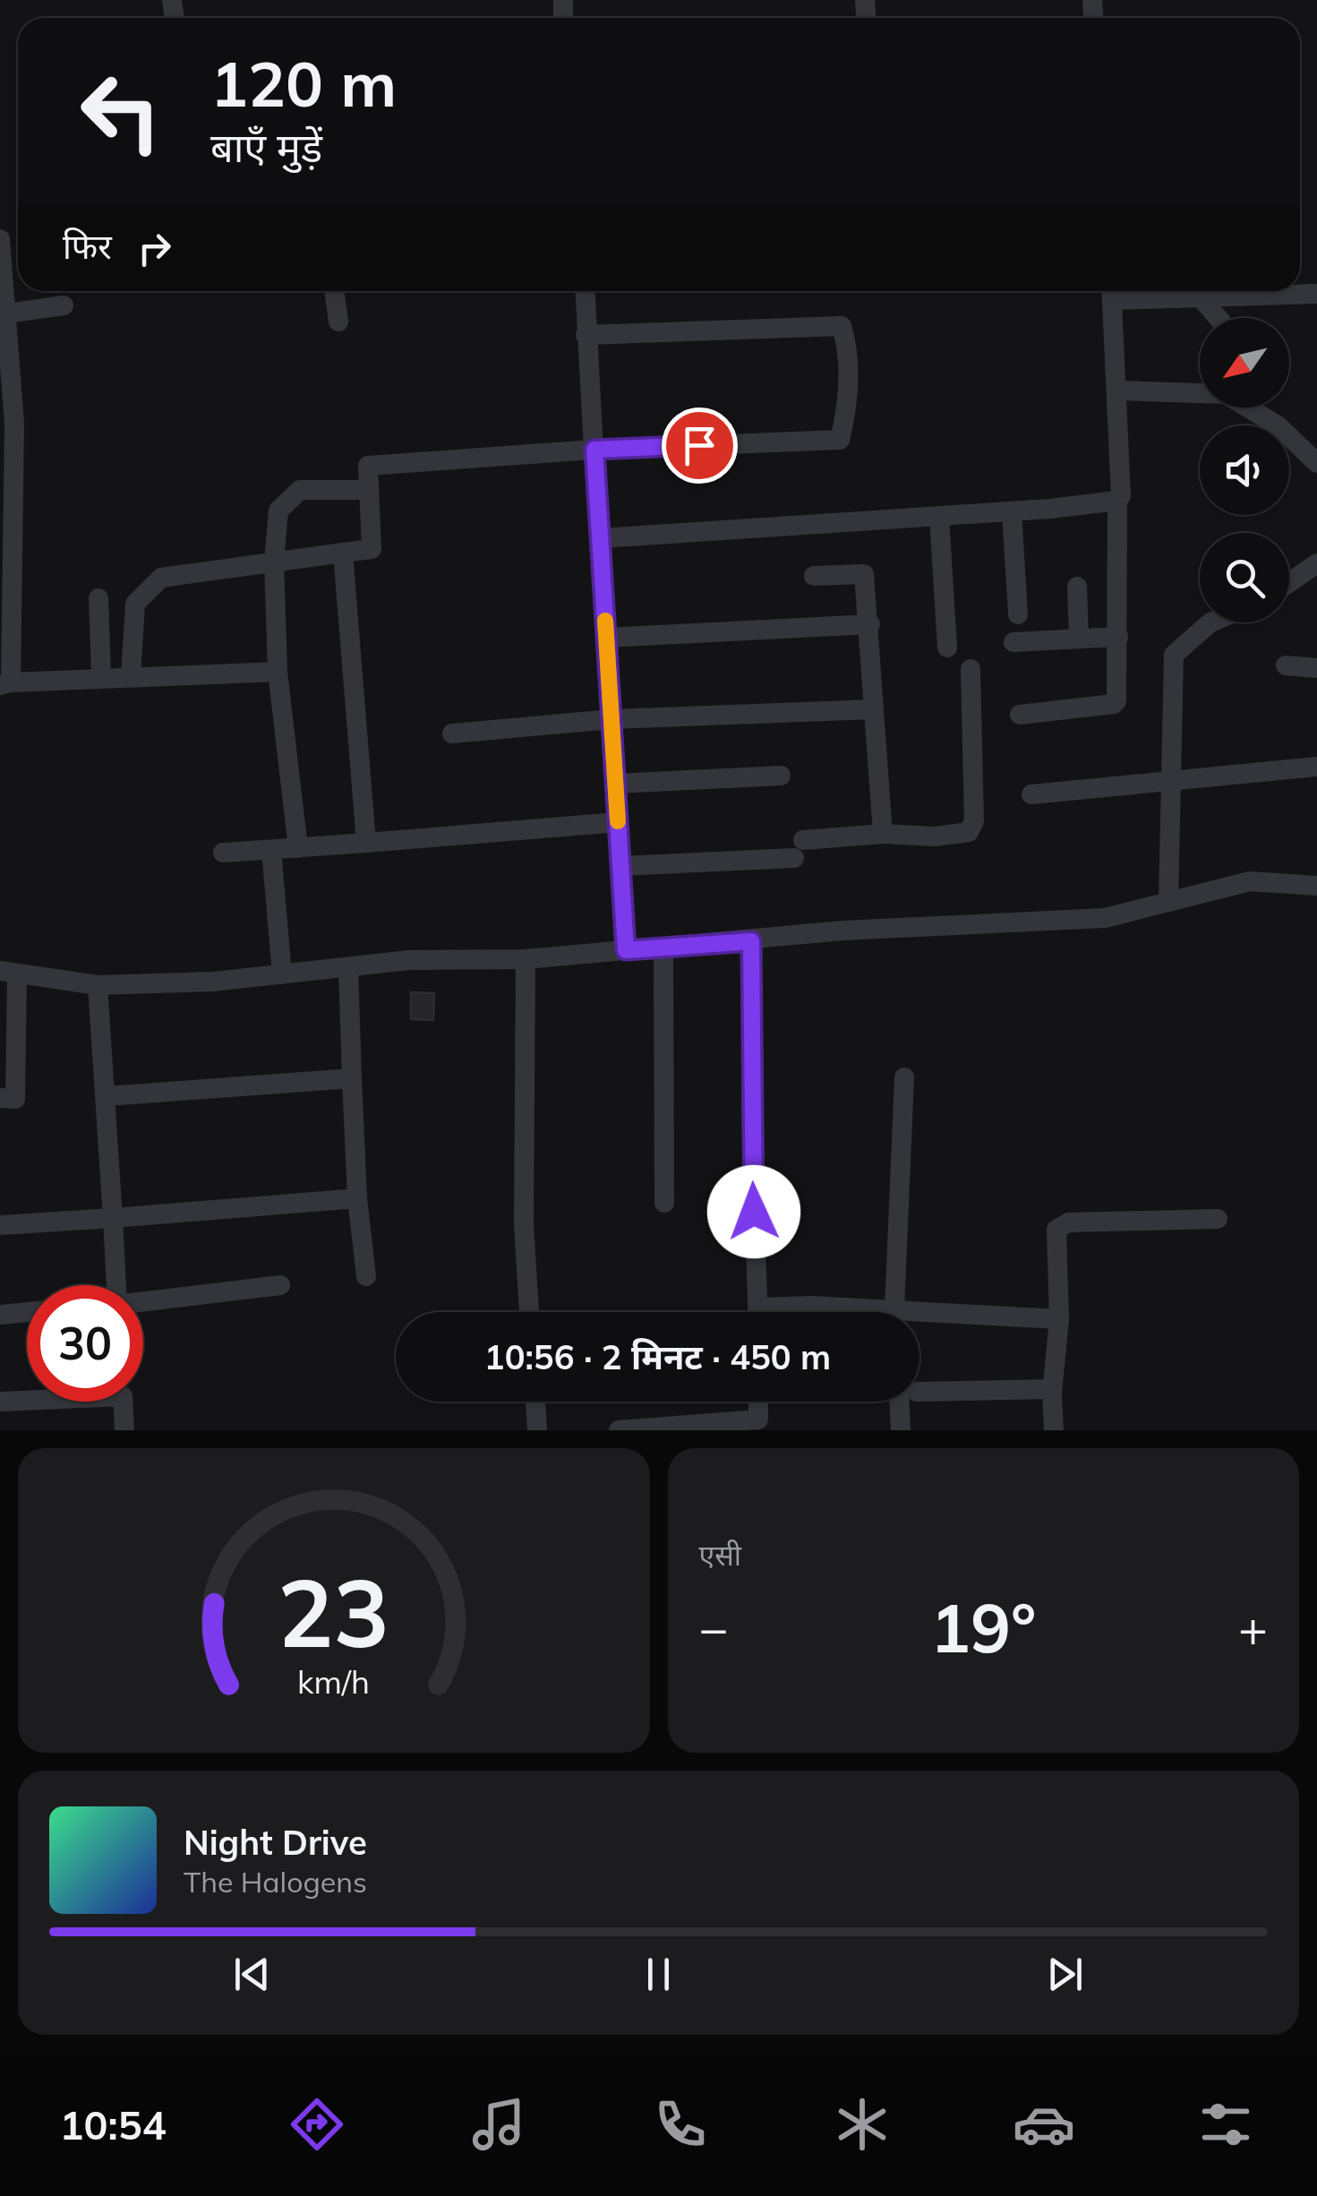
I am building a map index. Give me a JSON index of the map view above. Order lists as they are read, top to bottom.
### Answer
{
  "north": "bottom left",
  "page": {
    "turn": ["120 m", "बाएँ मुड़ें"],
    "then": "फिर",
    "limit": "30",
    "trip": "10:56 · 2 मिनट · 450 m",
    "tile": "एसी",
    "heat": ["−", "19°", "+"],
    "song": ["Night Drive", "The Halogens"],
    "tabs": "10:54",
    "gauge": ["23", "km/h"]
  }
}
